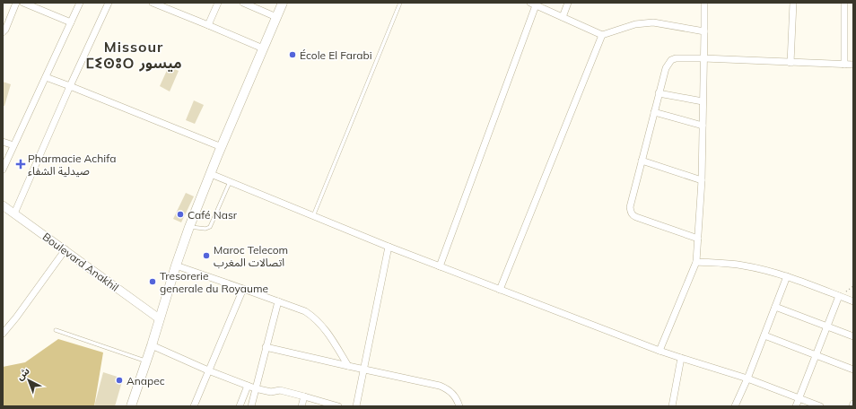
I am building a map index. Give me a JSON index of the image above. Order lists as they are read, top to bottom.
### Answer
{
  "streets": {
    "street": ["Boulevard Anakhil"]
  },
  "districts": ["Missour ⵎⵉⵙⵓⵔ ميسور"],
  "places": {
    "other": [
      "École El Farabi",
      "Café Nasr",
      "Maroc Telecom اتصالات المغرب",
      "Tresorerie generale du Royaume",
      "Anapec"
    ],
    "health": ["Pharmacie Achifa صيدلية الشفاء"]
  },
  "north": "top left"
}
